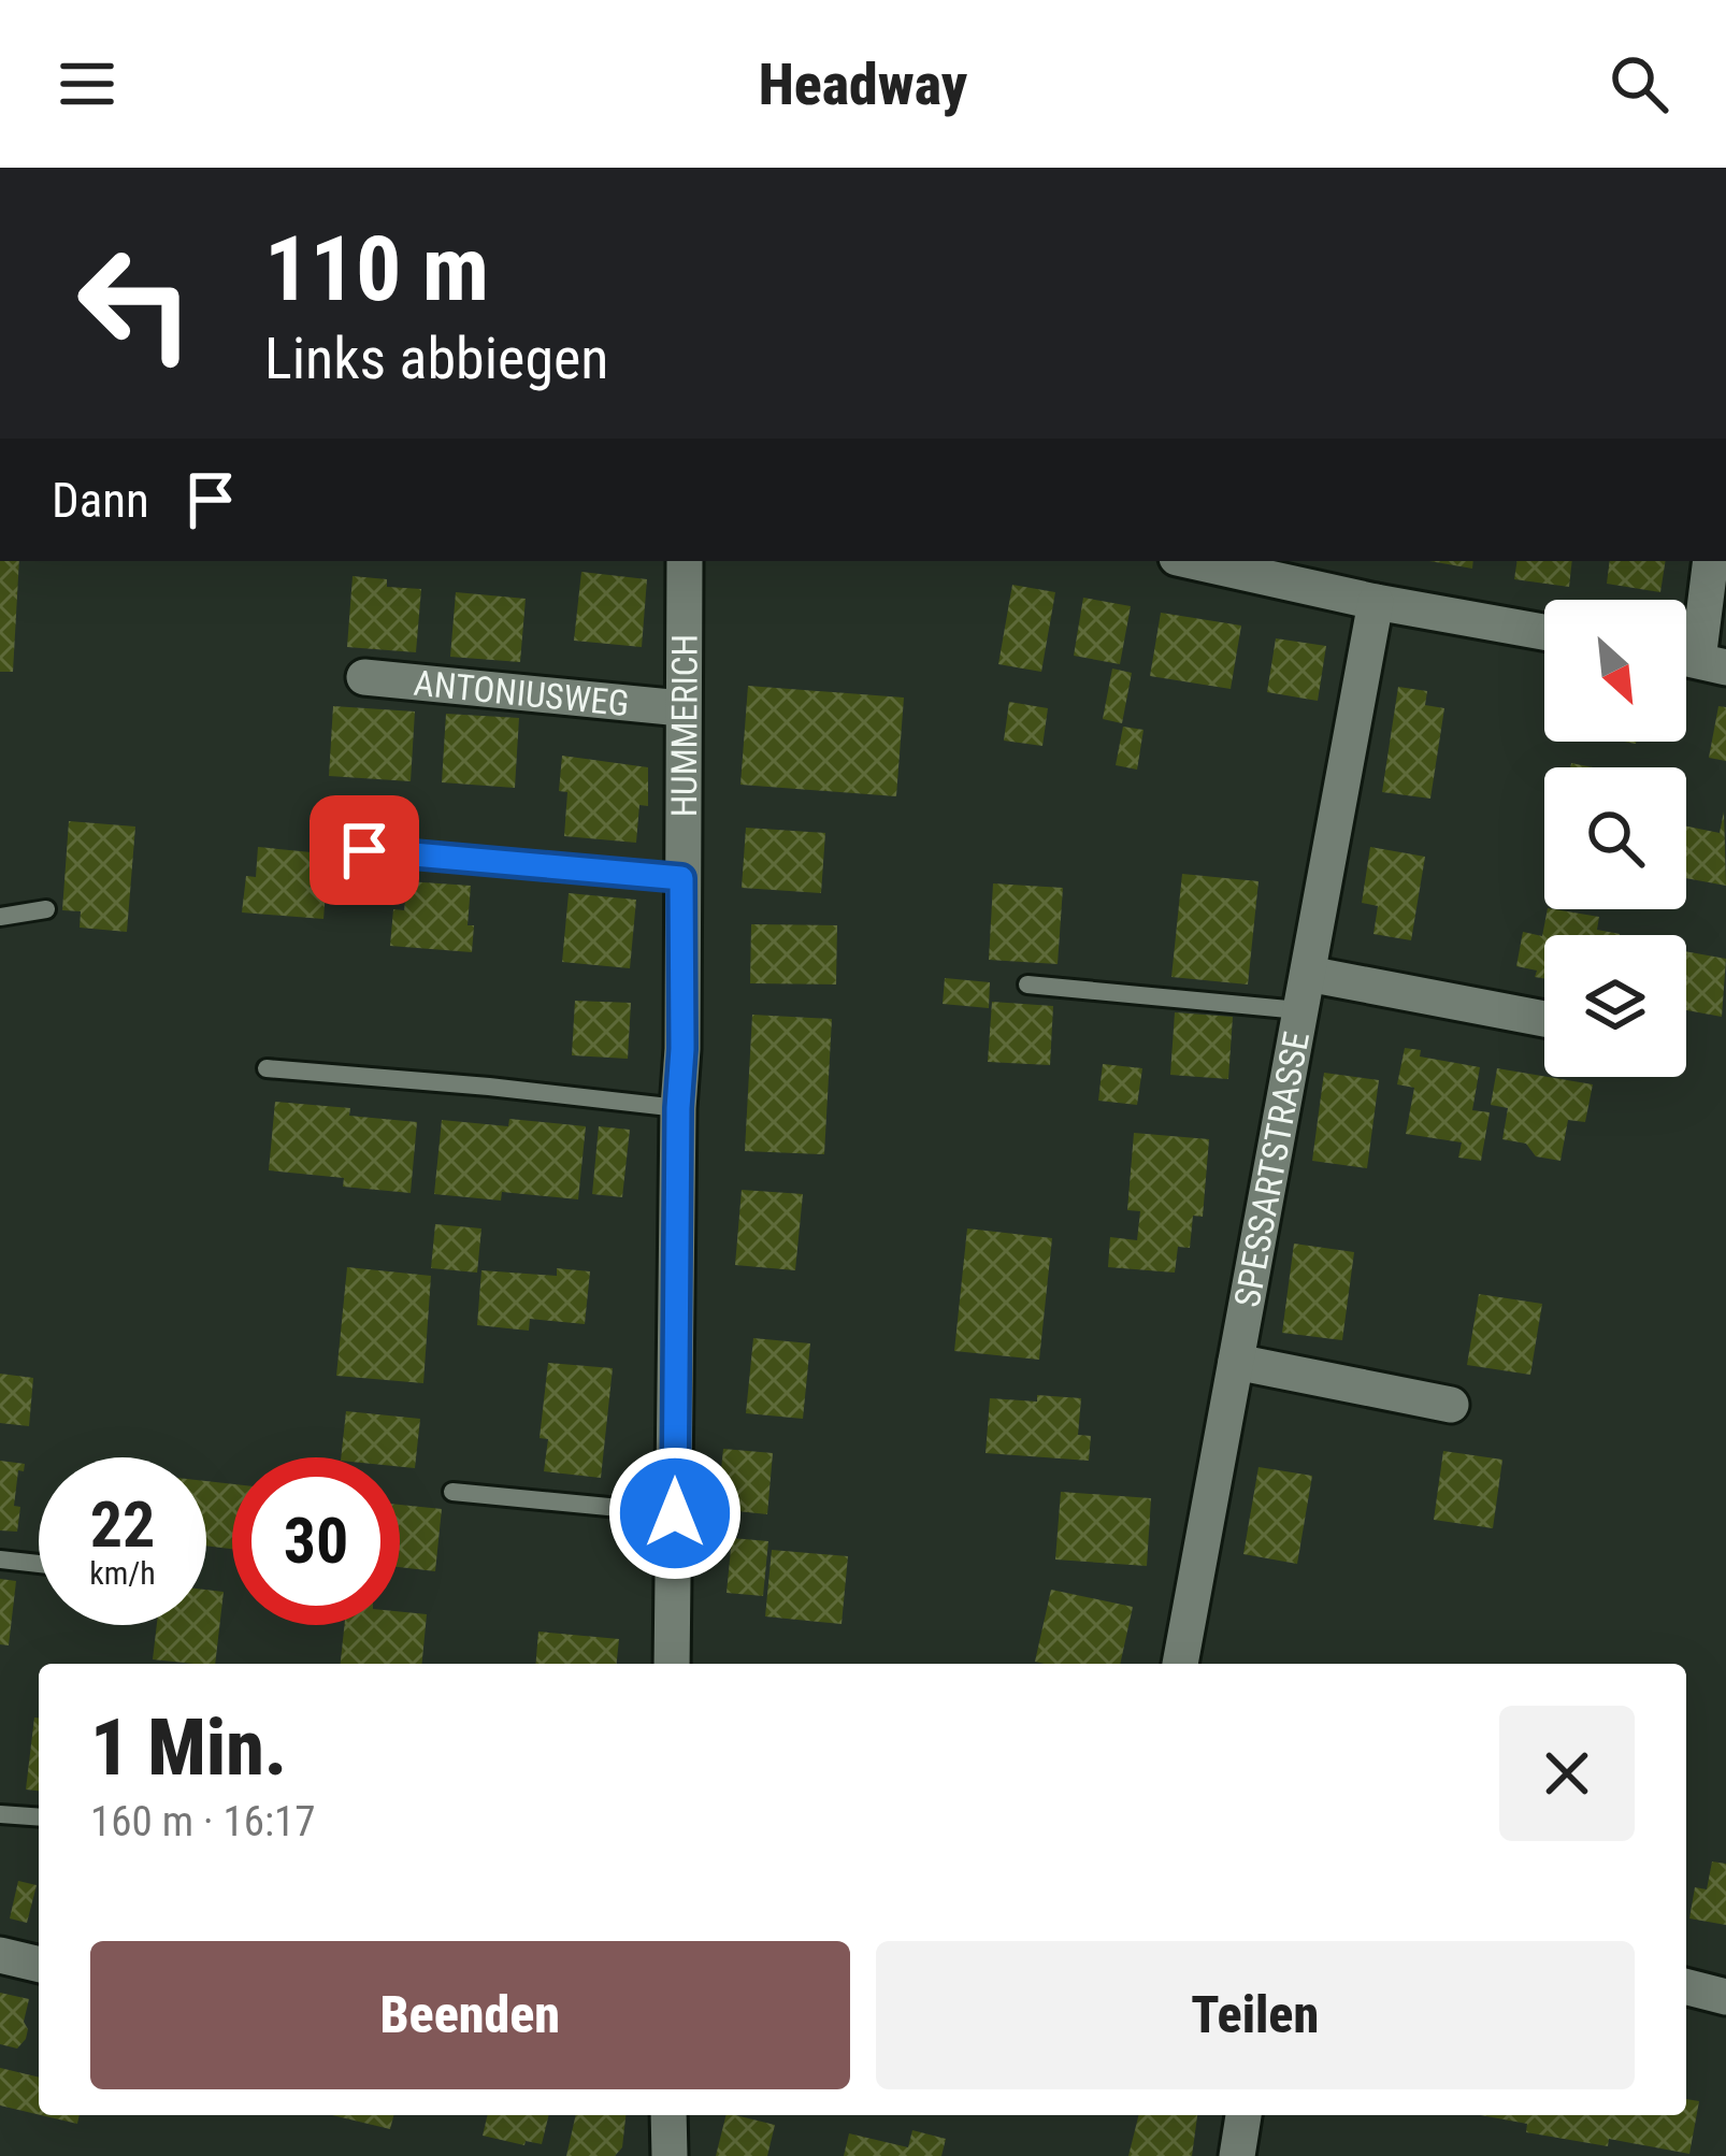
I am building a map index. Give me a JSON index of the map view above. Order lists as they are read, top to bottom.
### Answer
{
  "streets": {
    "street": ["ANTONIUSWEG", "HUMMERICH", "SPESSARTSTRASSE"]
  },
  "crossings": [
    ["ANTONIUSWEG", "HUMMERICH"]
  ],
  "north": "bottom right",
  "page": {
    "header": "Headway",
    "turn": ["110 m", "Links abbiegen"],
    "then": "Dann",
    "speed": "22 km/h",
    "limit": "30",
    "heading": ["1 Min.", "160 m · 16:17"],
    "buttons": ["Beenden", "Teilen"]
  }
}
